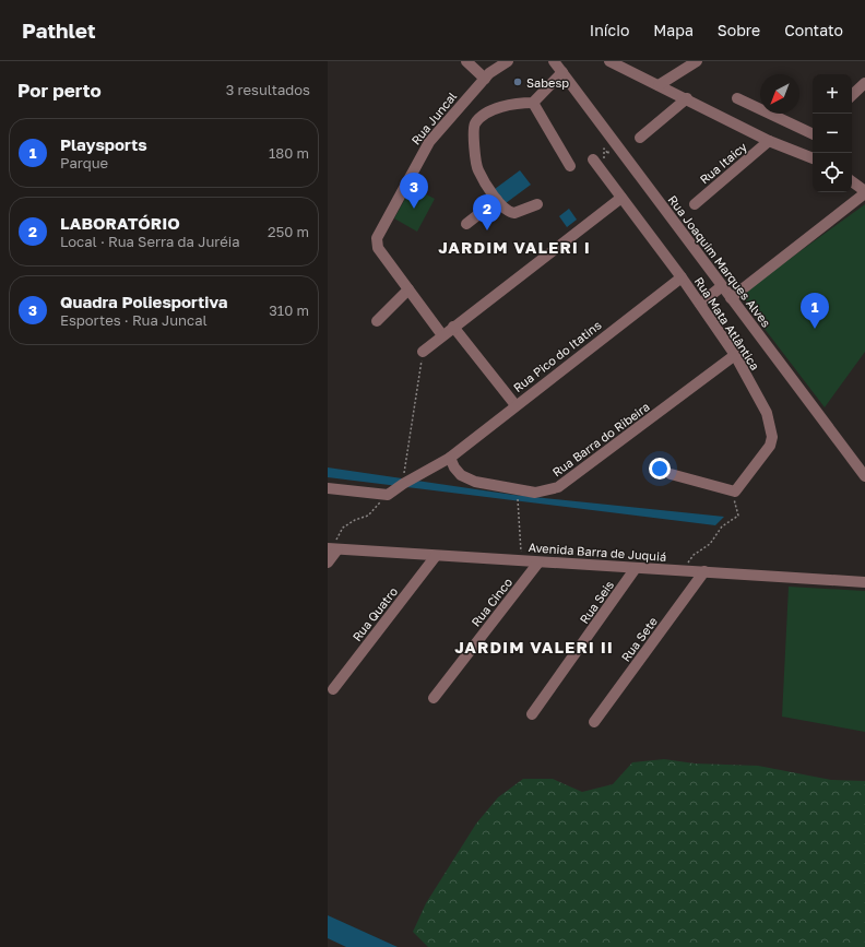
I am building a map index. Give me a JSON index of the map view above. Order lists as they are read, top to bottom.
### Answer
{
  "streets": {
    "street": [
      "Rua Juncal",
      "Rua Itaicy",
      "Rua Joaquim Marques Alves",
      "Rua Mata Atlântica",
      "Rua Pico do Itatins",
      "Rua Barra do Ribeira",
      "Avenida Barra de Juquiá",
      "Rua Cinco",
      "Rua Seis",
      "Rua Quatro",
      "Rua Sete"
    ]
  },
  "crossings": [
    ["Rua Mata Atlântica", "Rua Pico do Itatins"],
    ["Rua Mata Atlântica", "Rua Barra do Ribeira"],
    ["Rua Pico do Itatins", "Rua Barra do Ribeira"],
    ["Avenida Barra de Juquiá", "Rua Cinco"],
    ["Avenida Barra de Juquiá", "Rua Seis"],
    ["Avenida Barra de Juquiá", "Rua Quatro"],
    ["Avenida Barra de Juquiá", "Rua Sete"]
  ],
  "districts": ["JARDIM VALERI I", "JARDIM VALERI II"],
  "places": ["Sabesp"],
  "north": "bottom left",
  "page": {
    "header": "Pathlet",
    "nav": [
      "Início",
      "Mapa",
      "Sobre",
      "Contato"
    ],
    "heading": ["Por perto", "3 resultados"],
    "map_buttons": ["+", "−"],
    "list": [
      {
        "mark": "1",
        "name": "Playsports",
        "note": "Parque",
        "value": "180 m"
      },
      {
        "mark": "2",
        "name": "LABORATÓRIO",
        "note": "Local · Rua Serra da Juréia",
        "value": "250 m"
      },
      {
        "mark": "3",
        "name": "Quadra Poliesportiva",
        "note": "Esportes · Rua Juncal",
        "value": "310 m"
      }
    ],
    "pins": ["3", "2", "1"]
  }
}
